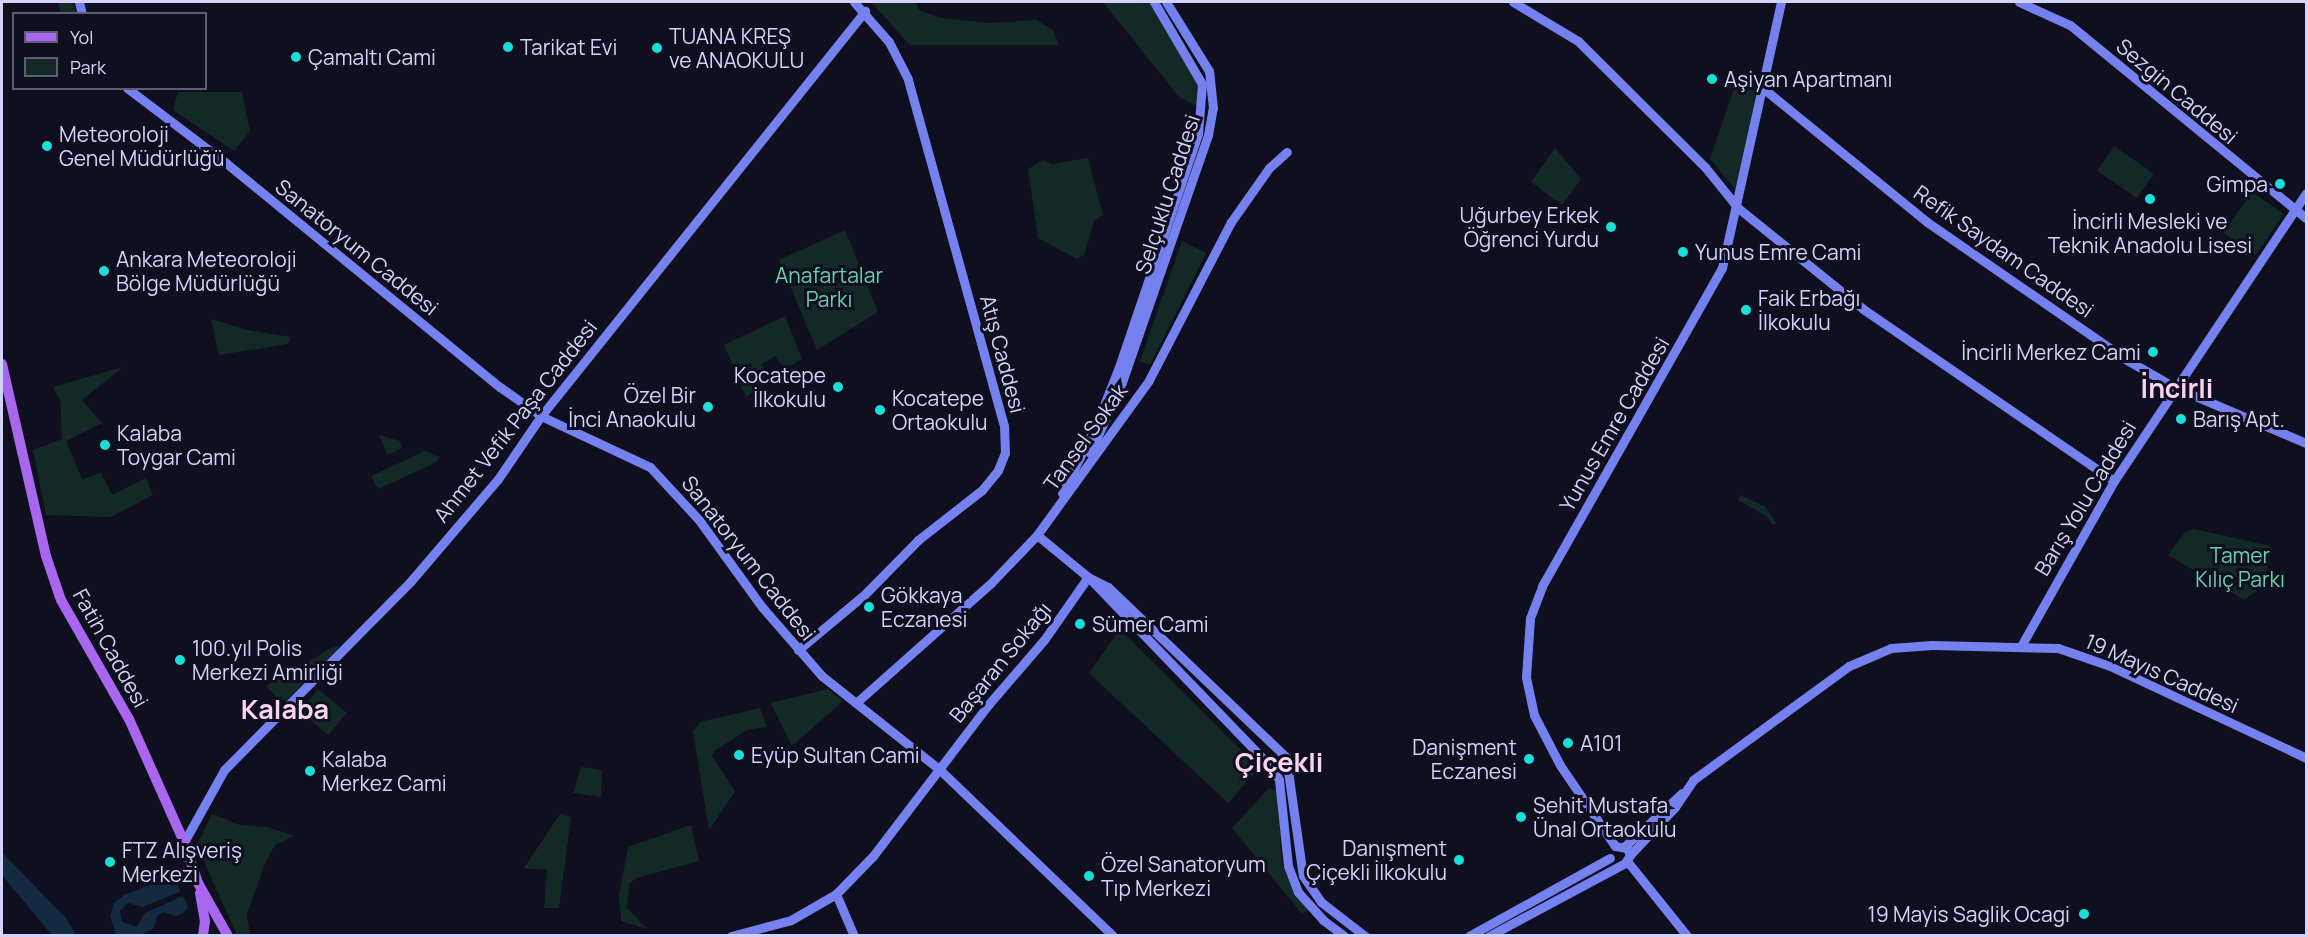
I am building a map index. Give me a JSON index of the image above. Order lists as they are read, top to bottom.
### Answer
{
  "streets": {
    "main road": ["Fatih Caddesi"],
    "street": [
      "Sezgin Caddesi",
      "Selçuklu Caddesi",
      "Sanatoryum Caddesi",
      "Refik Saydam Caddesi",
      "Atış Caddesi",
      "Ahmet Vefik Paşa Caddesi",
      "Yunus Emre Caddesi",
      "Tansel Sokak",
      "Barış Yolu Caddesi",
      "Başaran Sokağı",
      "19 Mayıs Caddesi"
    ]
  },
  "crossings": [
    ["Sezgin Caddesi", "Barış Yolu Caddesi"],
    ["Selçuklu Caddesi", "Tansel Sokak"],
    ["Sanatoryum Caddesi", "Atış Caddesi"],
    ["Sanatoryum Caddesi", "Ahmet Vefik Paşa Caddesi"],
    ["Sanatoryum Caddesi", "Tansel Sokak"],
    ["Sanatoryum Caddesi", "Başaran Sokağı"],
    ["Refik Saydam Caddesi", "Yunus Emre Caddesi"],
    ["Refik Saydam Caddesi", "Barış Yolu Caddesi"],
    ["Atış Caddesi", "Ahmet Vefik Paşa Caddesi"],
    ["Ahmet Vefik Paşa Caddesi", "Fatih Caddesi"],
    ["Barış Yolu Caddesi", "19 Mayıs Caddesi"]
  ],
  "districts": ["İncirli", "Kalaba", "Çiçekli"],
  "parks": ["Anafartalar Parkı", "Tamer Kılıç Parkı"],
  "places": [
    "Tarikat Evi",
    "TUANA KREŞ ve ANAOKULU",
    "Çamaltı Cami",
    "Aşiyan Apartmanı",
    "Meteoroloji Genel Müdürlüğü",
    "Gimpa",
    "İncirli Mesleki ve Teknik Anadolu Lisesi",
    "Uğurbey Erkek Öğrenci Yurdu",
    "Yunus Emre Cami",
    "Ankara Meteoroloji Bölge Müdürlüğü",
    "Faik Erbağı İlkokulu",
    "İncirli Merkez Cami",
    "Kocatepe İlkokulu",
    "Özel Bir İnci Anaokulu",
    "Kocatepe Ortaokulu",
    "Barış Apt.",
    "Kalaba Toygar Cami",
    "Gökkaya Eczanesi",
    "Sümer Cami",
    "100.yıl Polis Merkezi Amirliği",
    "A101",
    "Eyüp Sultan Cami",
    "Danişment Eczanesi",
    "Kalaba Merkez Cami",
    "Şehit Mustafa Ünal Ortaokulu",
    "Danışment Çiçekli İlkokulu",
    "FTZ Alışveriş Merkezi",
    "Özel Sanatoryum Tıp Merkezi",
    "19 Mayis Saglik Ocagi"
  ],
  "legend": ["Yol", "Park"]
}
